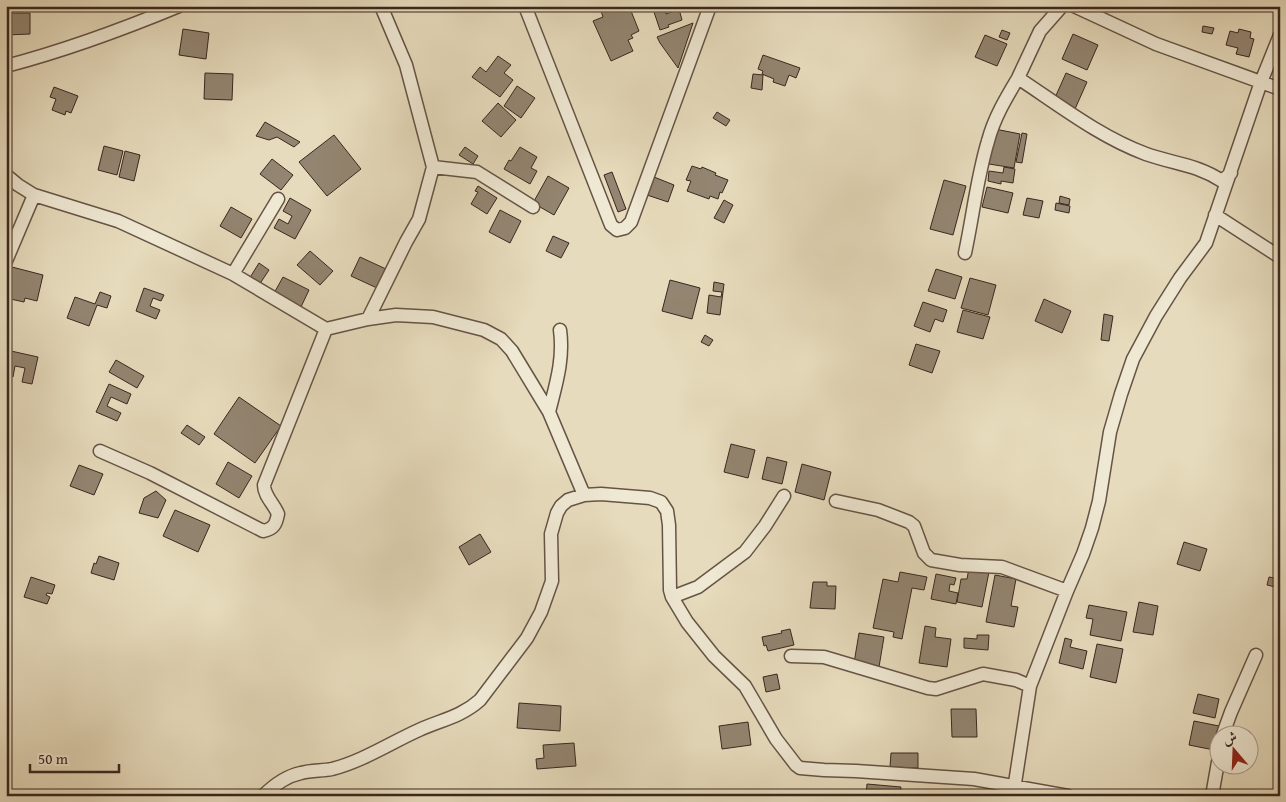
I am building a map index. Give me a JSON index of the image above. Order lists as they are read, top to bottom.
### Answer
{
  "scale_bar": "50 m",
  "north": "top"
}
